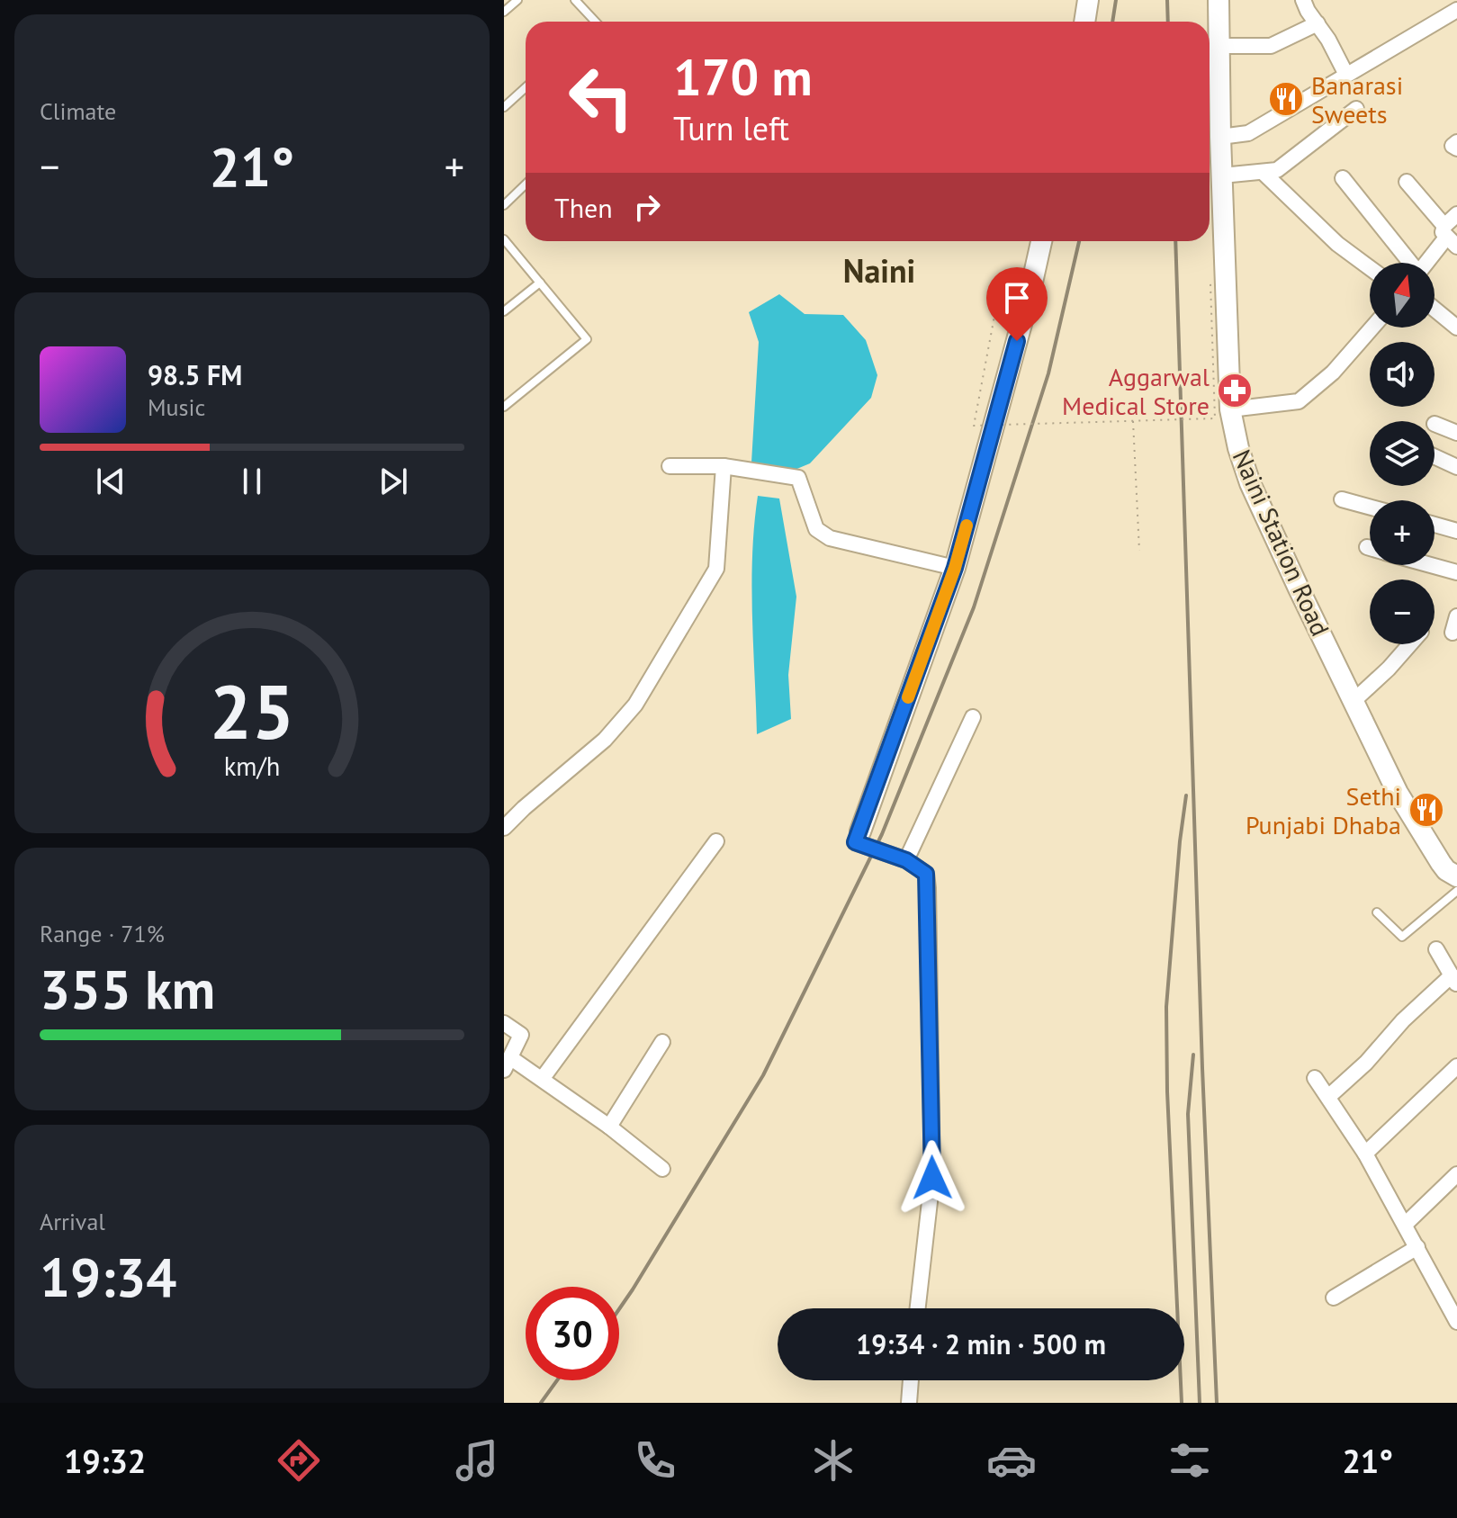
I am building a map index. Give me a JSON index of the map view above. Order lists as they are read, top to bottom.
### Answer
{
  "streets": {
    "street": ["Naini Station Road"]
  },
  "districts": ["Naini"],
  "places": {
    "restaurant": ["Banarasi Sweets", "Sethi Punjabi Dhaba"],
    "pharmacy": ["Aggarwal Medical Store"]
  },
  "north": "top",
  "page": {
    "tile": [
      "Climate",
      ["Range · 71%", "355 km"],
      ["Arrival", "19:34"]
    ],
    "turn": ["170 m", "Turn left"],
    "heat": ["−", "21°", "+"],
    "then": "Then",
    "map_buttons": ["+", "−"],
    "song": ["98.5 FM", "Music"],
    "limit": "30",
    "trip": "19:34 · 2 min · 500 m",
    "tabs": ["19:32", "21°"],
    "gauge": ["25", "km/h"]
  }
}
